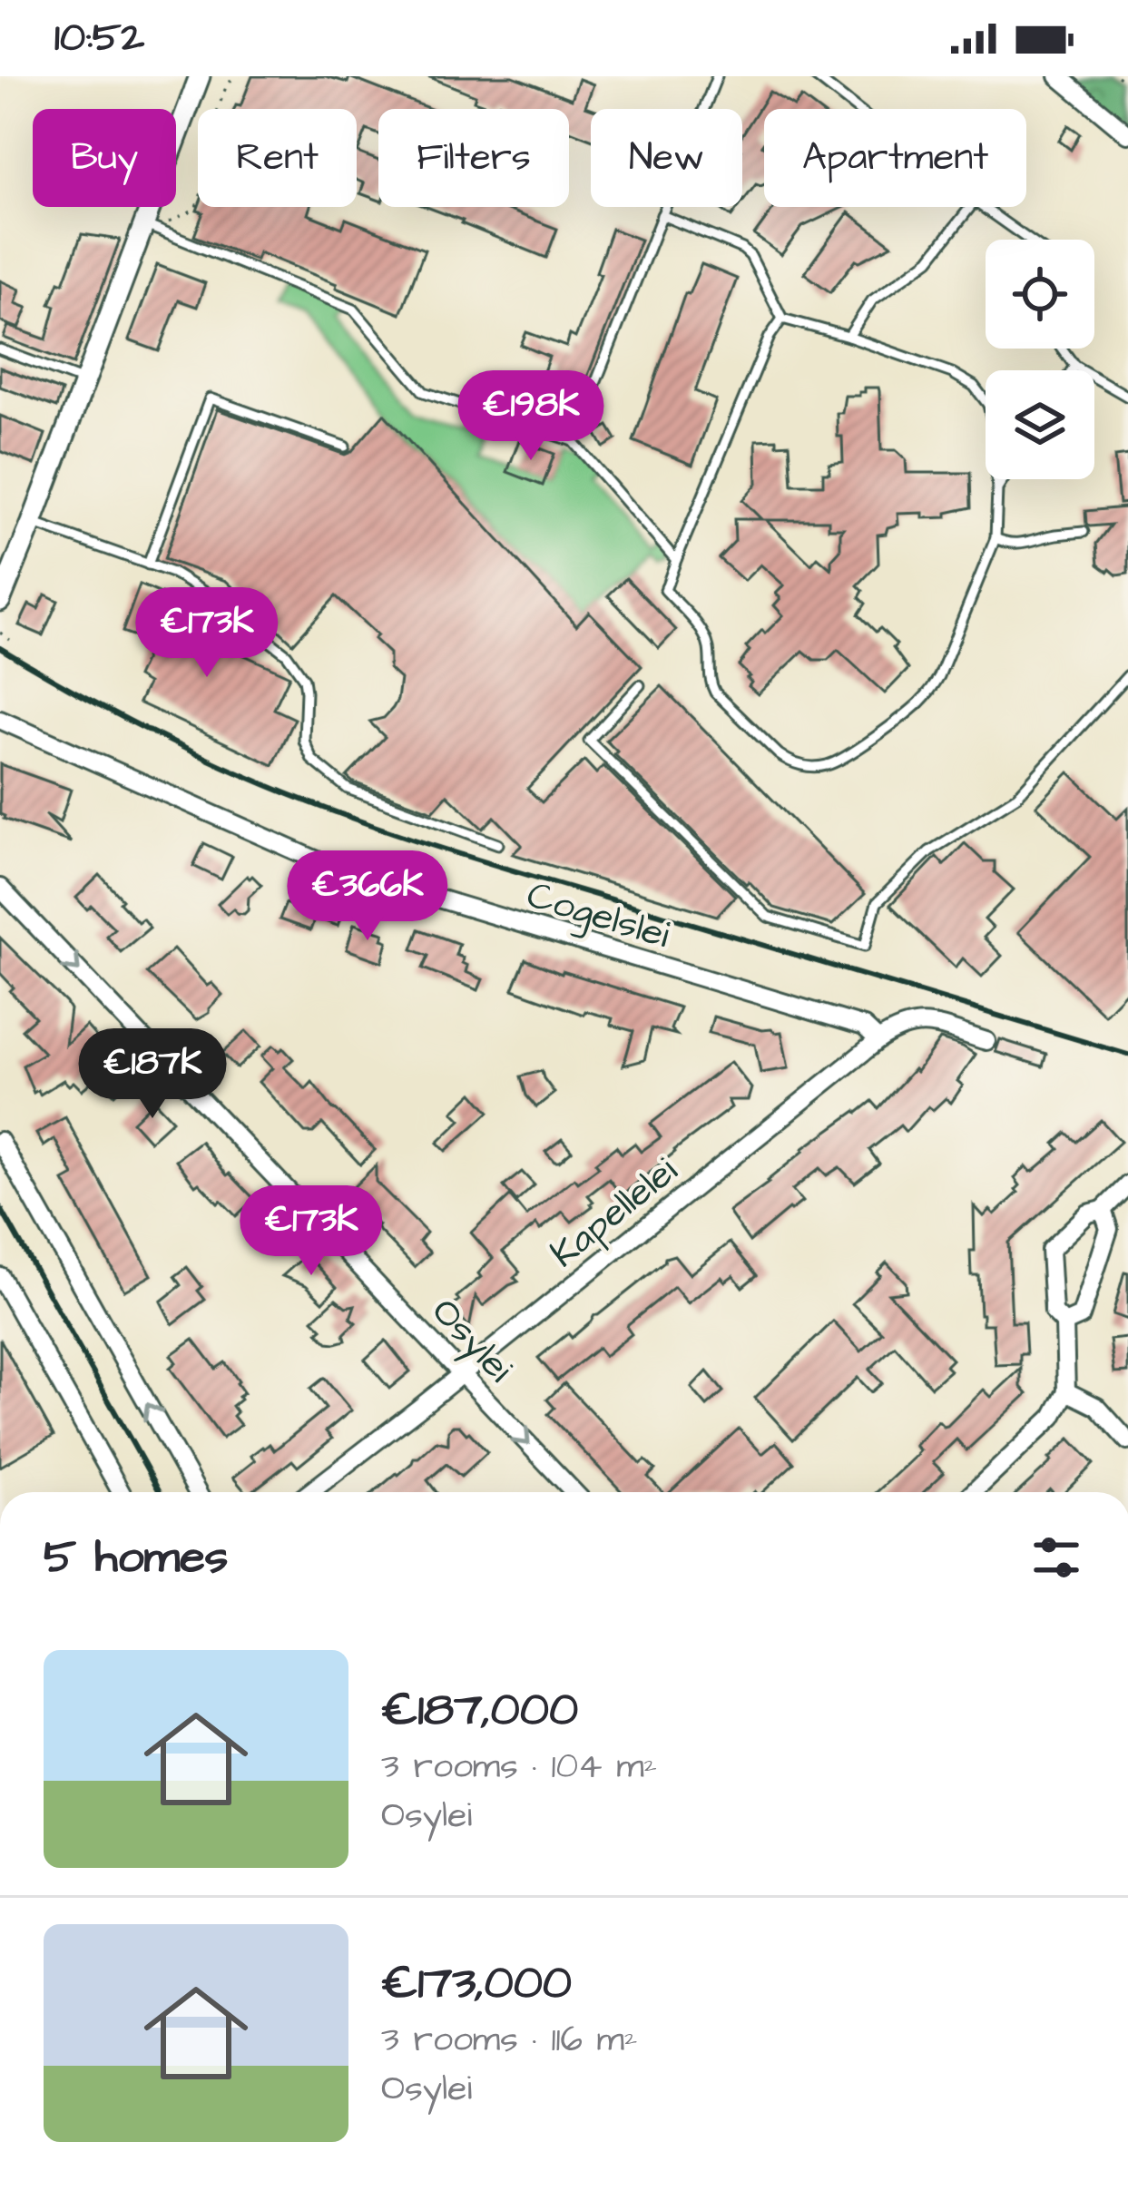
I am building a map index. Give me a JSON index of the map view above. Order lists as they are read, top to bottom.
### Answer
{
  "streets": {
    "street": ["Cogelslei", "Kapellelei", "Osylei"]
  },
  "crossings": [
    ["Cogelslei", "Kapellelei"],
    ["Kapellelei", "Osylei"]
  ],
  "one_way": ["Osylei"],
  "page": {
    "status": "10:52",
    "chip": [
      "Buy",
      "Rent",
      "Filters",
      "New",
      "Apartment"
    ],
    "price": [
      "€198K",
      "€173K",
      "€366K",
      "€187K",
      "€173K"
    ],
    "heading": "5 homes",
    "list": [
      {
        "name": "€187,000",
        "note": "3 rooms · 104 m² · Osylei"
      },
      {
        "name": "€173,000",
        "note": "3 rooms · 116 m² · Osylei"
      }
    ]
  }
}
